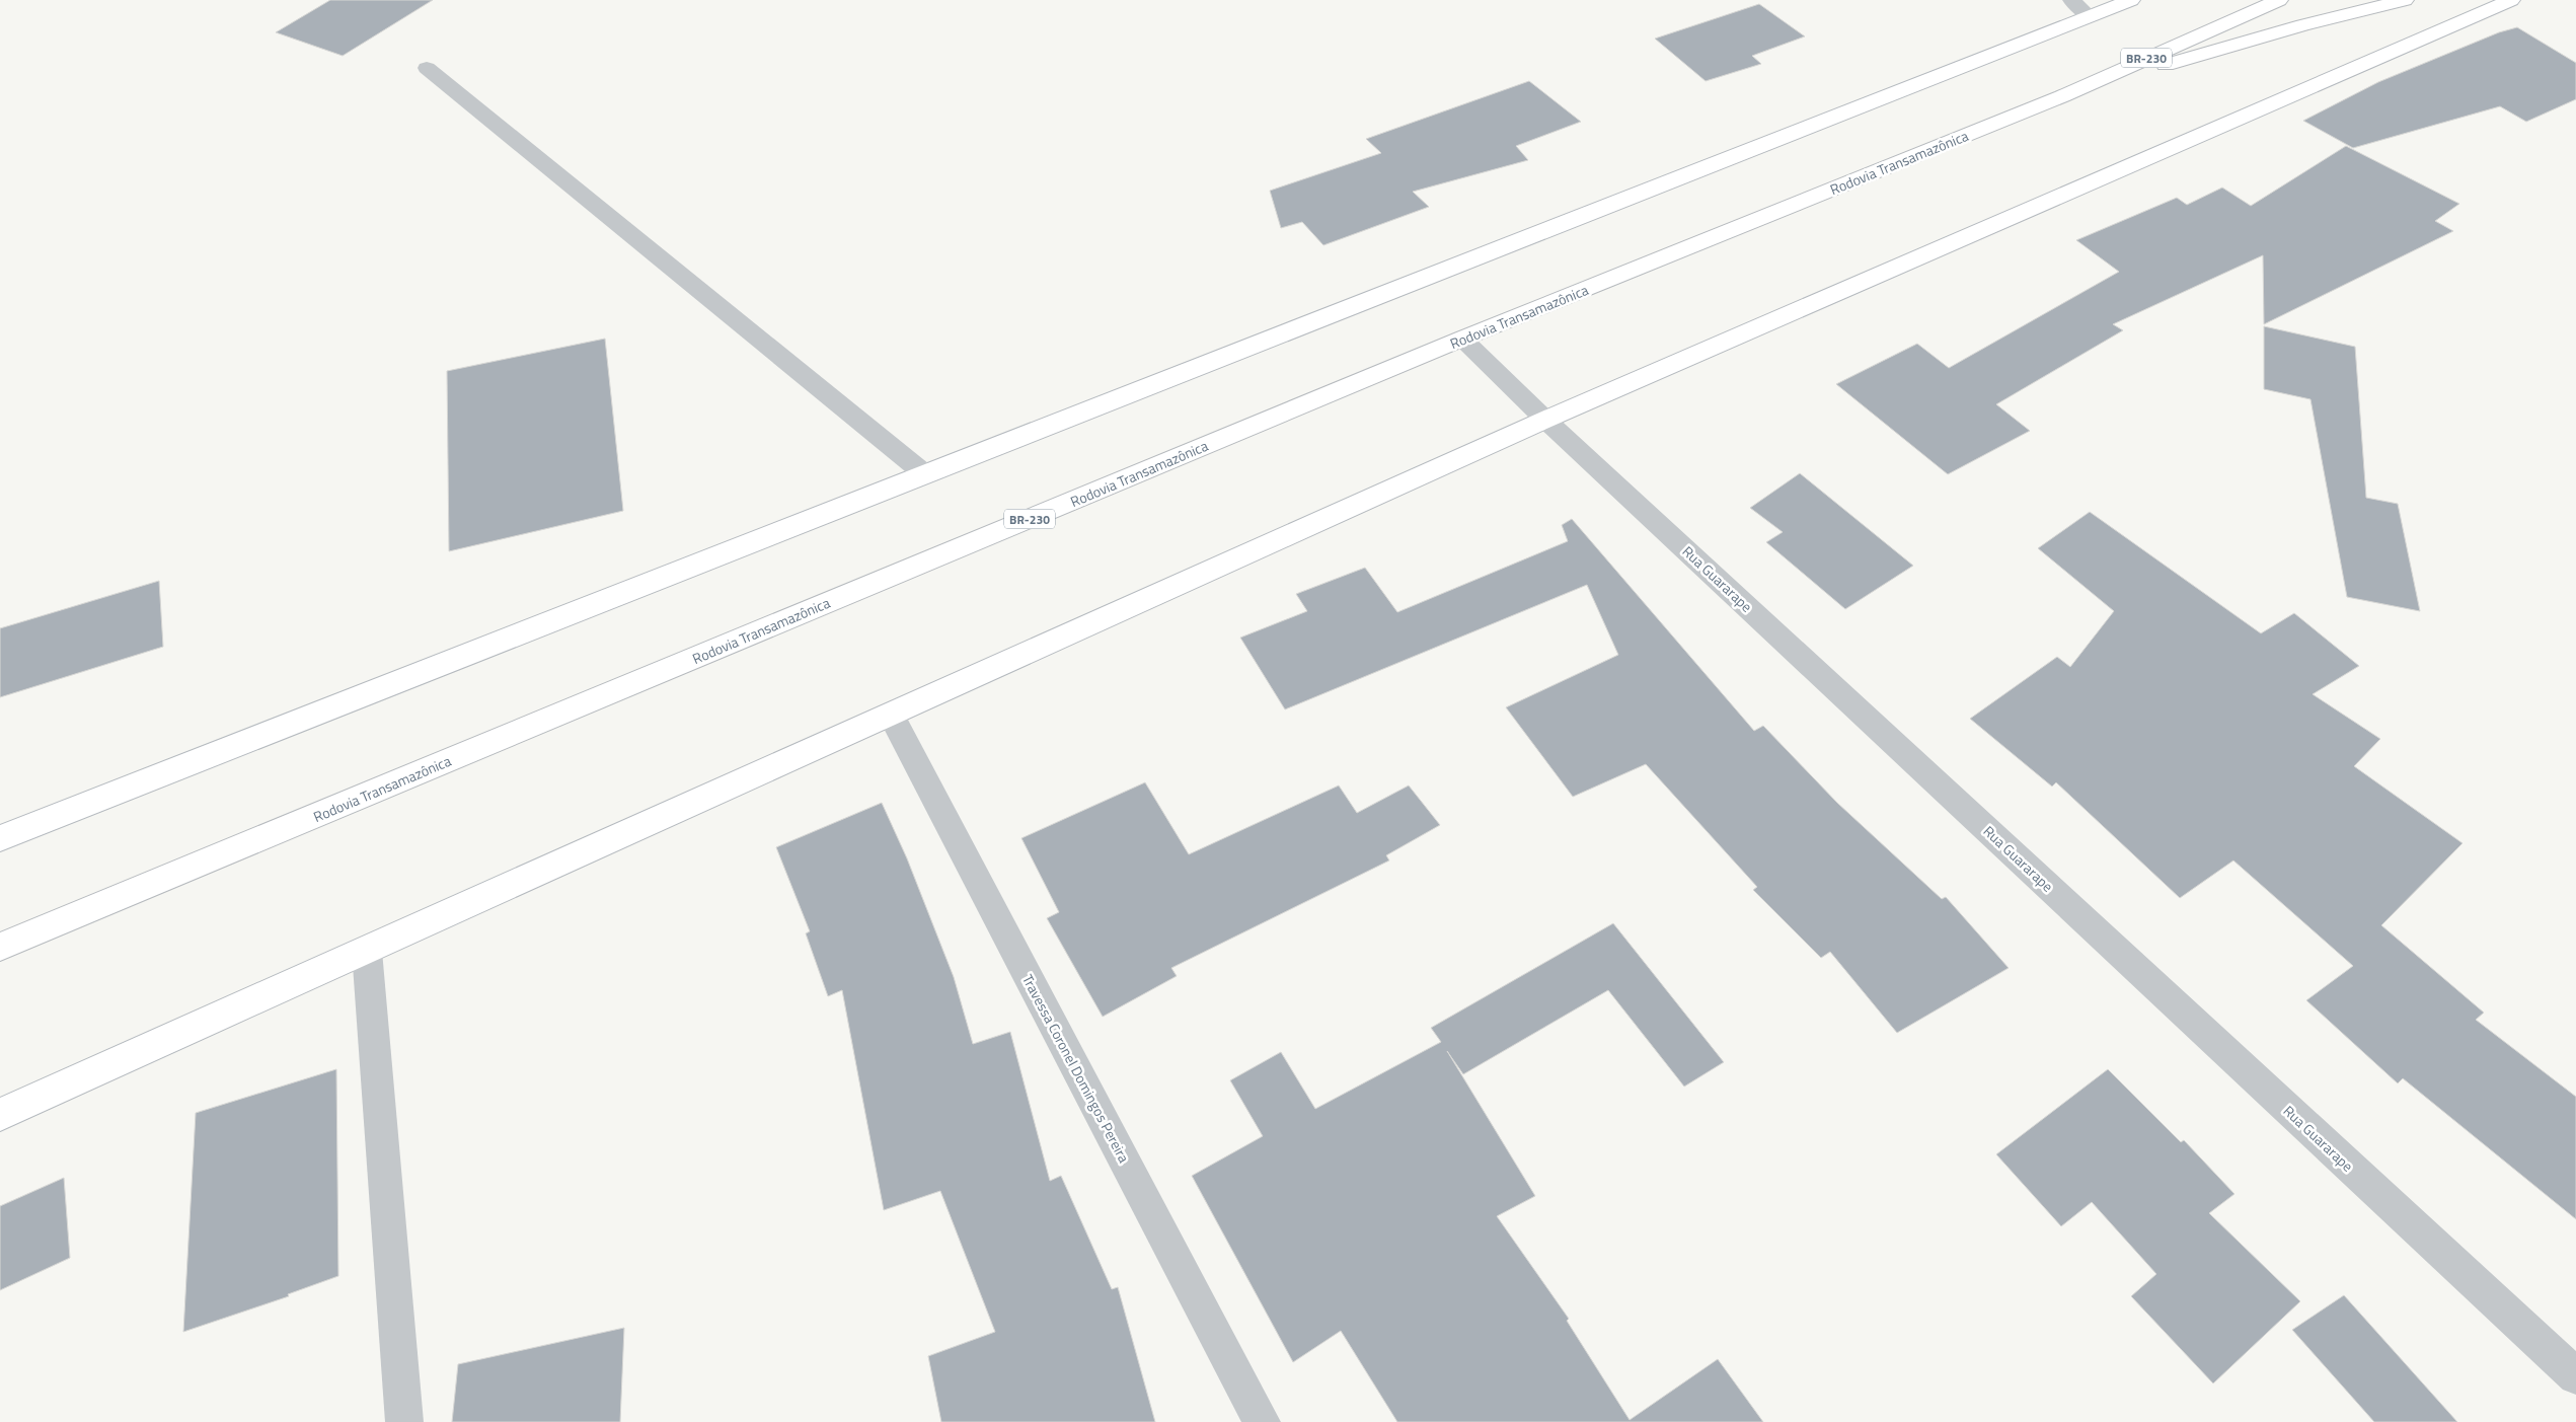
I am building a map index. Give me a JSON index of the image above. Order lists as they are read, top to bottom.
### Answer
{
  "streets": {
    "main road": ["BR-230", "Rodovia Transamazônica"],
    "street": ["Rua Guararape", "Travessa Coronel Domingos Pereira"]
  },
  "crossings": [
    ["Rodovia Transamazônica", "Rua Guararape"]
  ]
}
